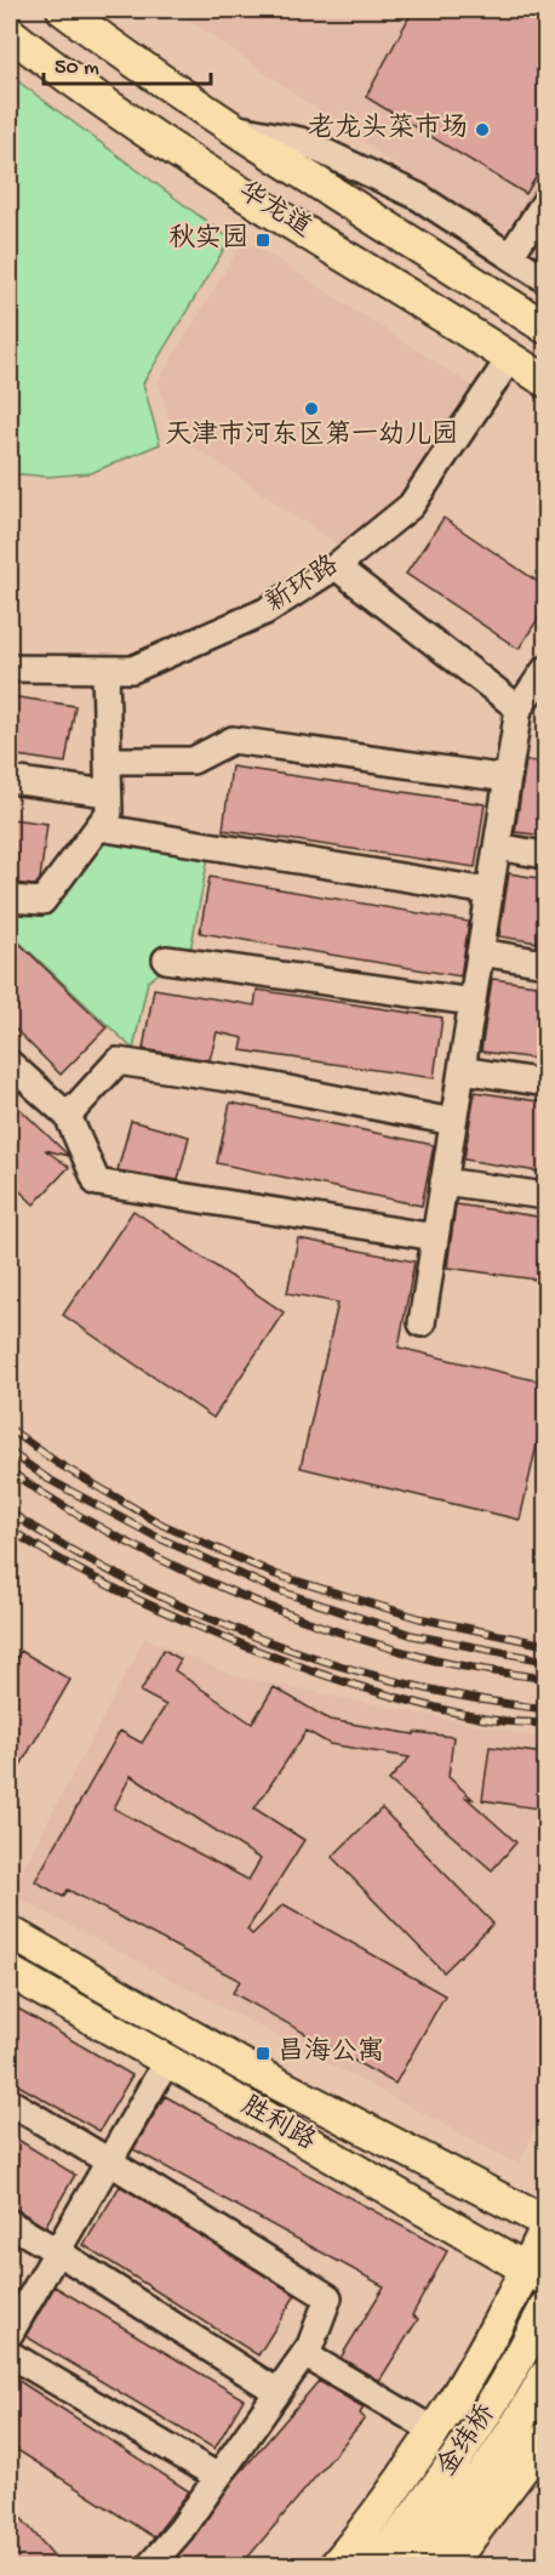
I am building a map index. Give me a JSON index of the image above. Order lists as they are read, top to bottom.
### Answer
{
  "streets": {
    "main road": ["华龙道", "胜利路", "金纬桥"],
    "street": ["新环路"]
  },
  "crossings": [
    ["华龙道", "新环路"]
  ],
  "places": {
    "other": ["老龙头菜市场", "天津市河东区第一幼儿园"],
    "transit": ["秋实园", "昌海公寓"]
  },
  "scale_bar": "50 m"
}
